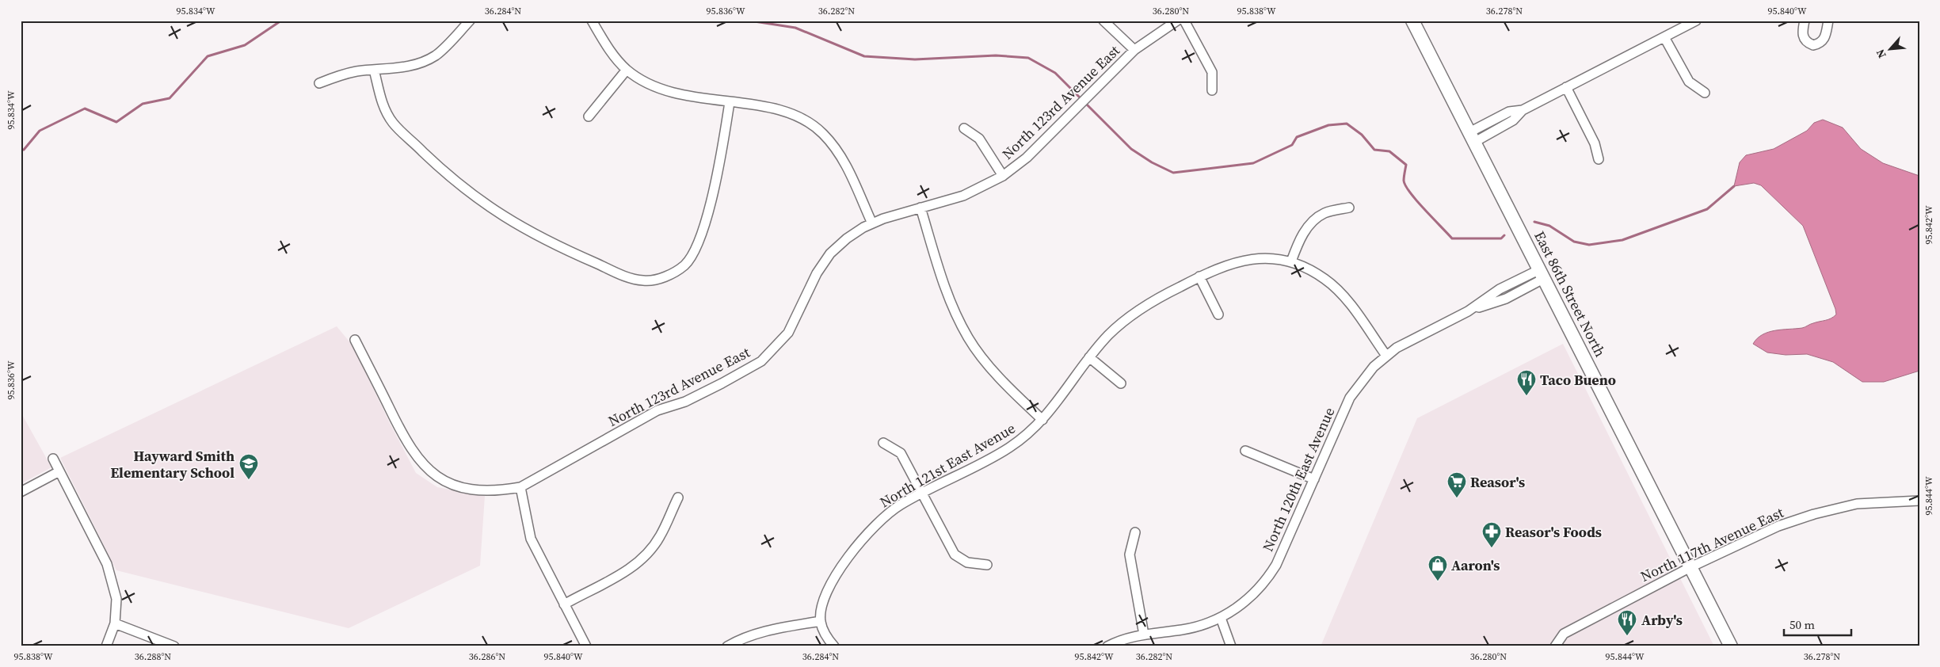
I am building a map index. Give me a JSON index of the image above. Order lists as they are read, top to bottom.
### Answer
{
  "streets": {
    "main road": ["East 86th Street North"],
    "street": [
      "North 123rd Avenue East",
      "North 121st East Avenue",
      "North 120th East Avenue",
      "North 117th Avenue East"
    ]
  },
  "crossings": [
    ["East 86th Street North", "North 120th East Avenue"],
    ["East 86th Street North", "North 117th Avenue East"],
    ["North 121st East Avenue", "North 120th East Avenue"]
  ],
  "places": {
    "restaurant": ["Taco Bueno", "Arby's"],
    "school or university": ["Hayward Smith Elementary School"],
    "supermarket": ["Reasor's"],
    "pharmacy": ["Reasor's Foods"],
    "shop": ["Aaron's"]
  },
  "scale_bar": "50 m",
  "north": "bottom left",
  "coordinates": [
    "95.834°W",
    "36.284°N",
    "95.836°W",
    "36.282°N",
    "36.280°N",
    "95.838°W",
    "36.278°N",
    "95.840°W",
    "95.842°W",
    "95.844°W",
    "36.288°N",
    "36.286°N"
  ]
}
